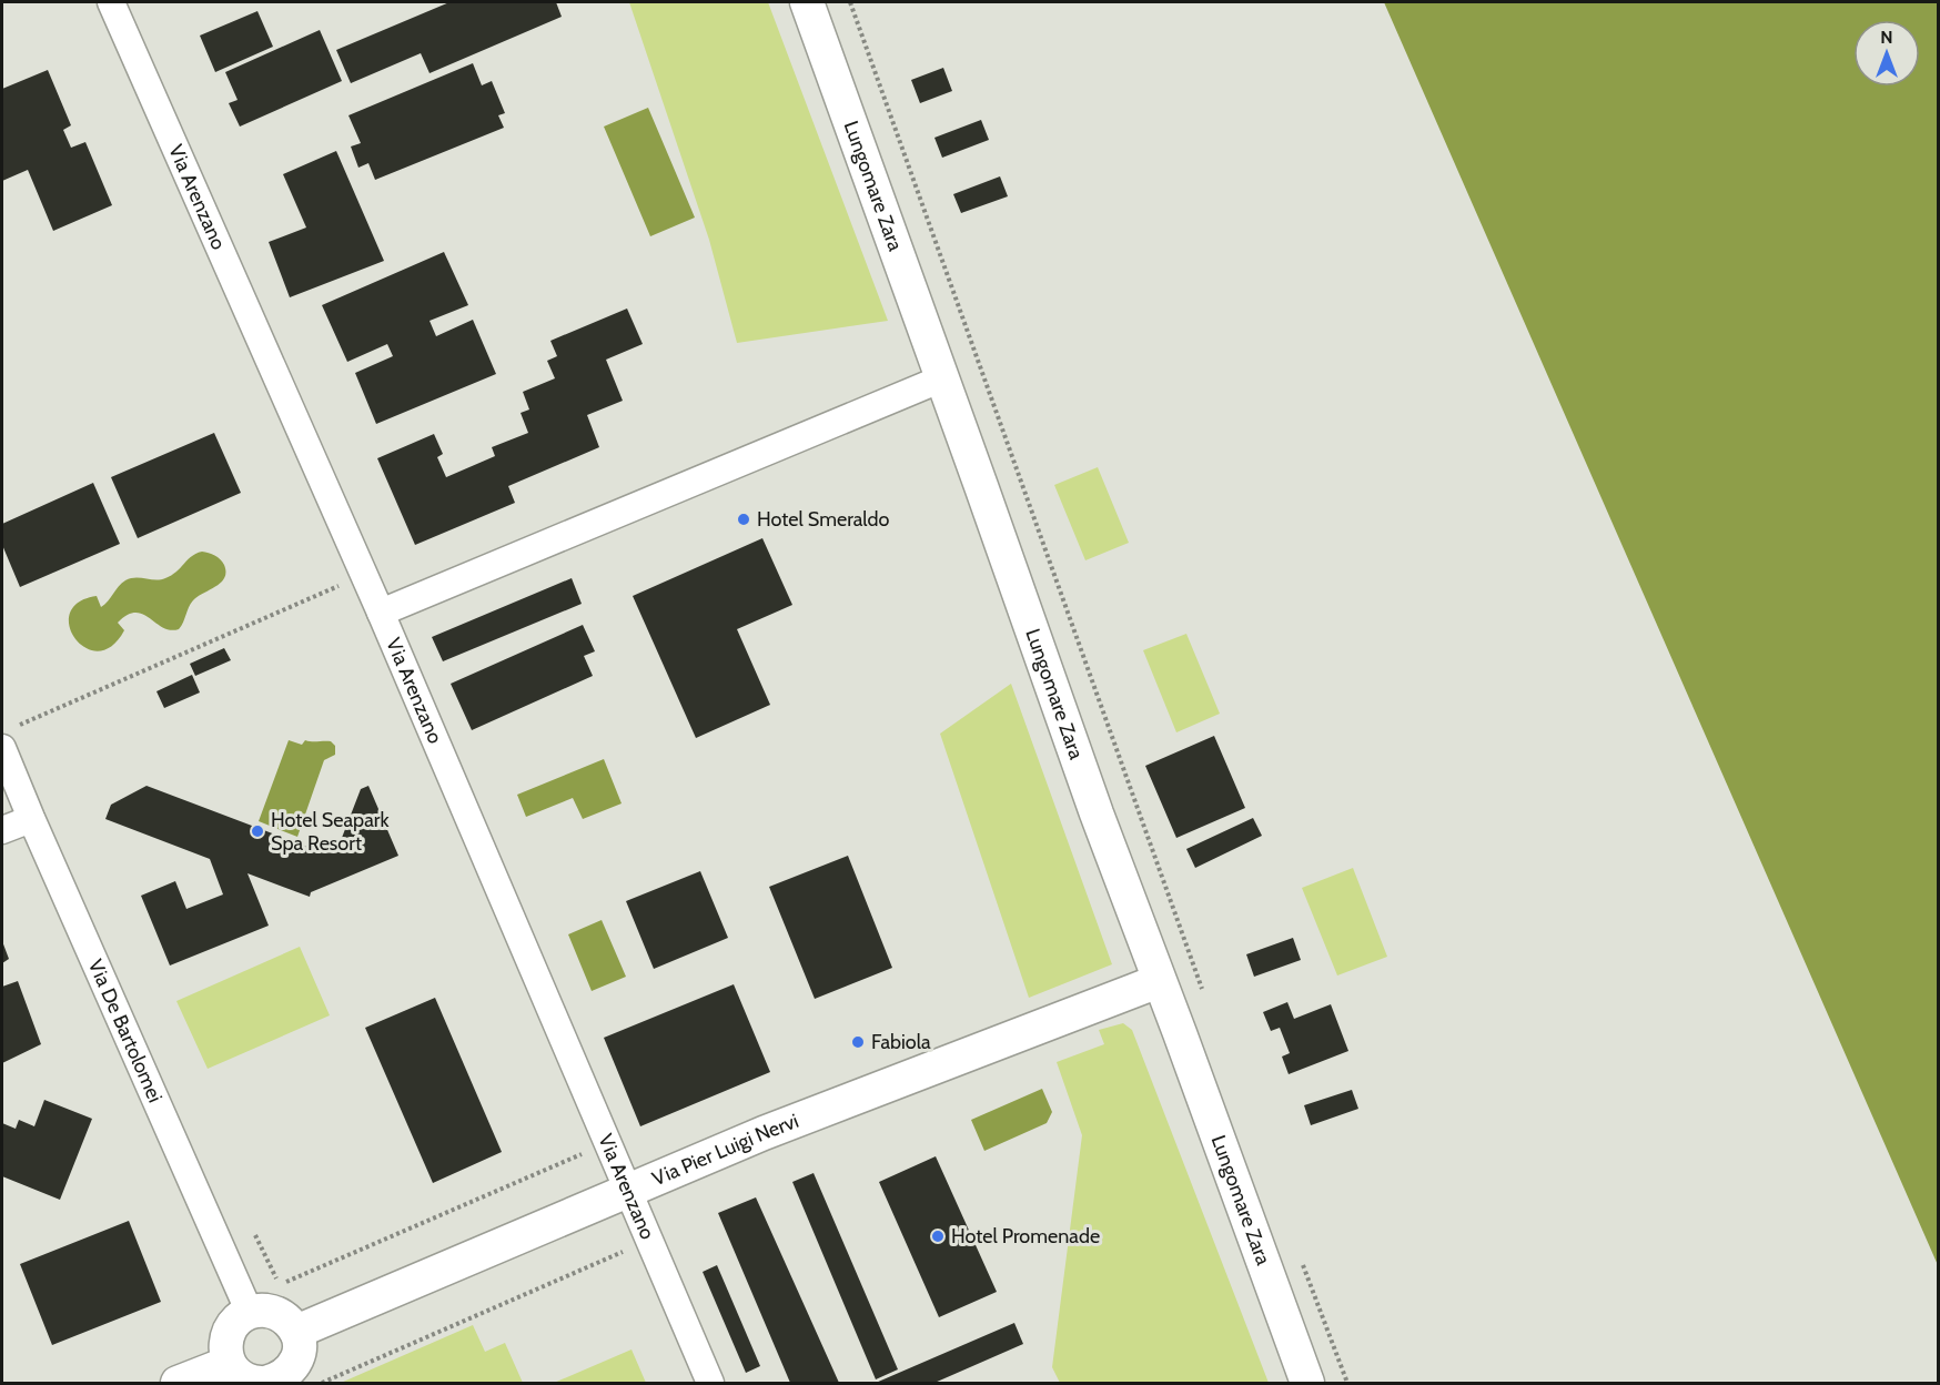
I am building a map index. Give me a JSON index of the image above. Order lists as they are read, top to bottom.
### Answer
{
  "streets": {
    "street": [
      "Lungomare Zara",
      "Via Arenzano",
      "Via De Bartolomei",
      "Via Pier Luigi Nervi"
    ]
  },
  "crossings": [
    ["Lungomare Zara", "Via Pier Luigi Nervi"],
    ["Via Arenzano", "Via Pier Luigi Nervi"]
  ],
  "places": [
    "Hotel Smeraldo",
    "Hotel Seapark Spa Resort",
    "Fabiola",
    "Hotel Promenade"
  ],
  "north": "top"
}
